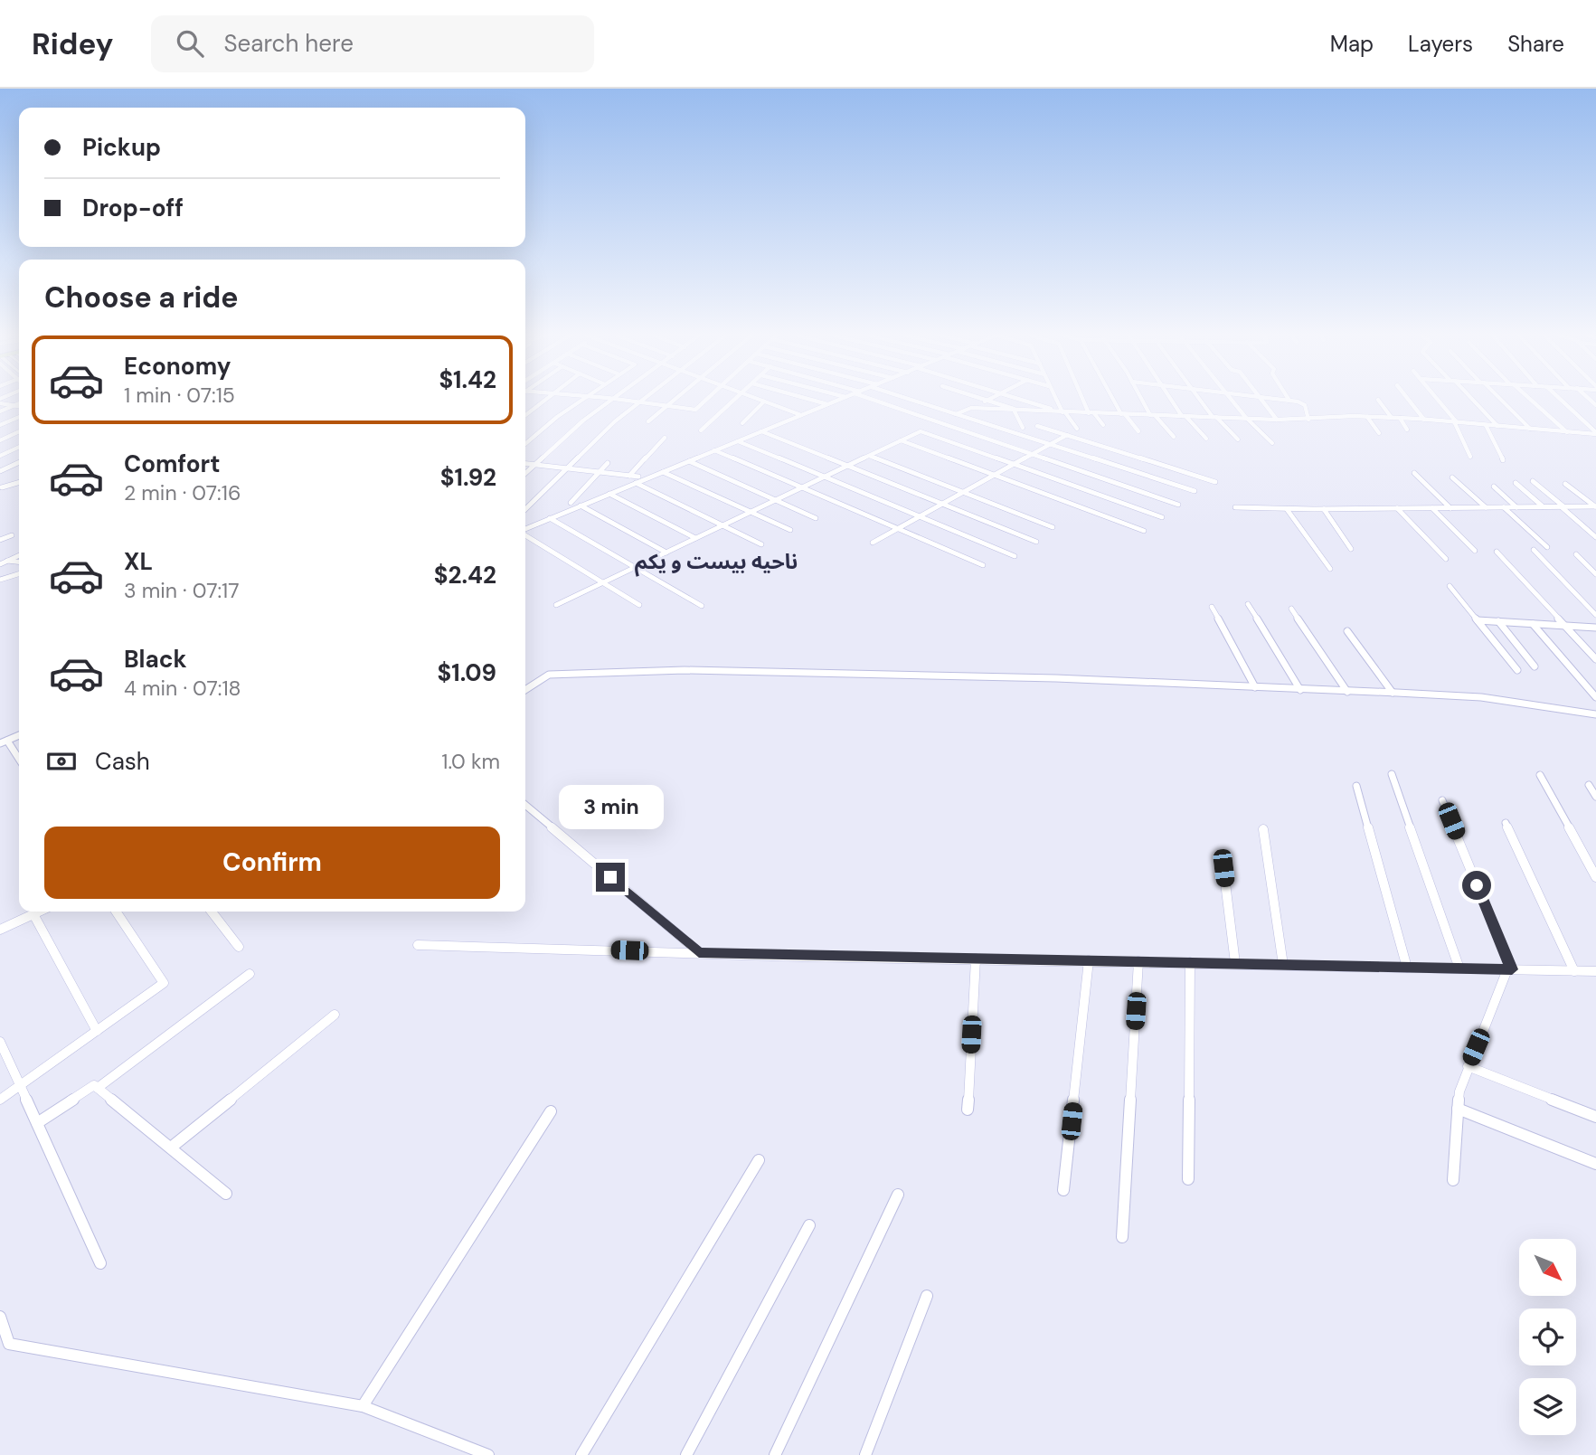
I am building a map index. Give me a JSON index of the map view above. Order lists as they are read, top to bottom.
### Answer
{
  "districts": ["ناحیه بیست و یکم"],
  "north": "bottom right",
  "page": {
    "header": "Ridey",
    "search": "Search here",
    "nav": ["Map", "Layers", "Share"],
    "banner": ["Pickup", "Drop-off"],
    "heading": "Choose a ride",
    "list": [
      {
        "name": "Economy",
        "note": "1 min · 07:15",
        "value": "$1.42"
      },
      {
        "name": "Comfort",
        "note": "2 min · 07:16",
        "value": "$1.92"
      },
      {
        "name": "XL",
        "note": "3 min · 07:17",
        "value": "$2.42"
      },
      {
        "name": "Black",
        "note": "4 min · 07:18",
        "value": "$1.09"
      }
    ],
    "pay": ["Cash", "1.0 km"],
    "bubble": "3 min",
    "buttons": "Confirm"
  }
}
